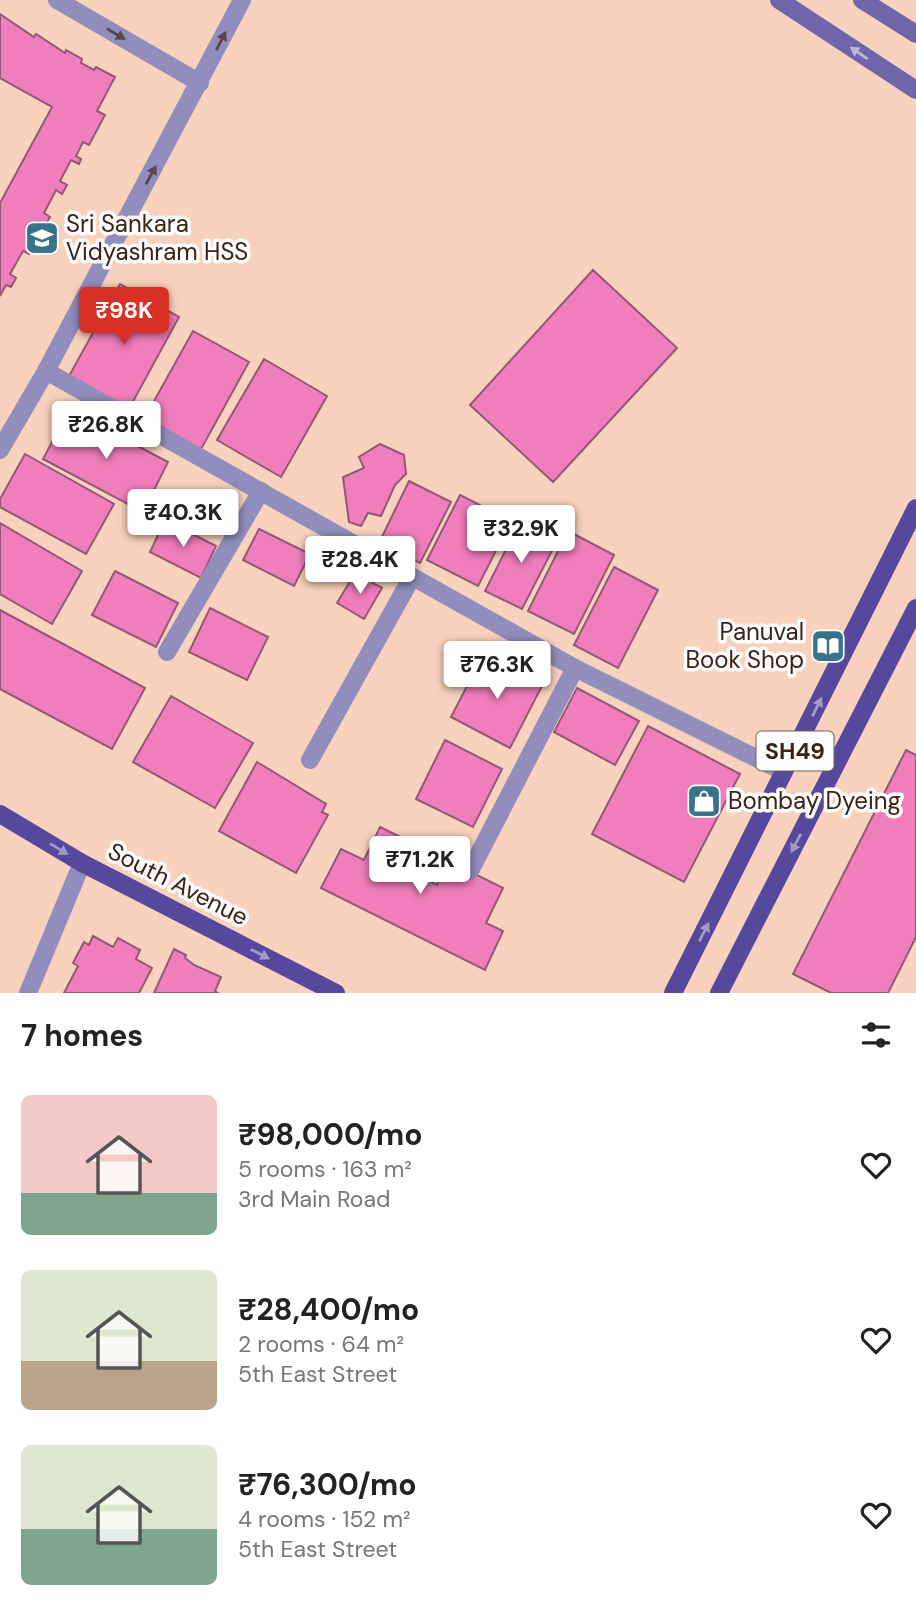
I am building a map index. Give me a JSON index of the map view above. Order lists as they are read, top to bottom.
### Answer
{
  "streets": {
    "main road": ["SH49", "South Avenue"]
  },
  "one_way": ["South Avenue"],
  "places": {
    "school or university": ["Sri Sankara Vidyashram HSS"],
    "library": ["Panuval Book Shop"],
    "shop": ["Bombay Dyeing"]
  },
  "page": {
    "price": [
      "₹98K",
      "₹26.8K",
      "₹40.3K",
      "₹32.9K",
      "₹28.4K",
      "₹76.3K",
      "₹71.2K"
    ],
    "heading": "7 homes",
    "list": [
      {
        "name": "₹98,000/mo",
        "note": "5 rooms · 163 m² · 3rd Main Road"
      },
      {
        "name": "₹28,400/mo",
        "note": "2 rooms · 64 m² · 5th East Street"
      },
      {
        "name": "₹76,300/mo",
        "note": "4 rooms · 152 m² · 5th East Street"
      }
    ]
  }
}
